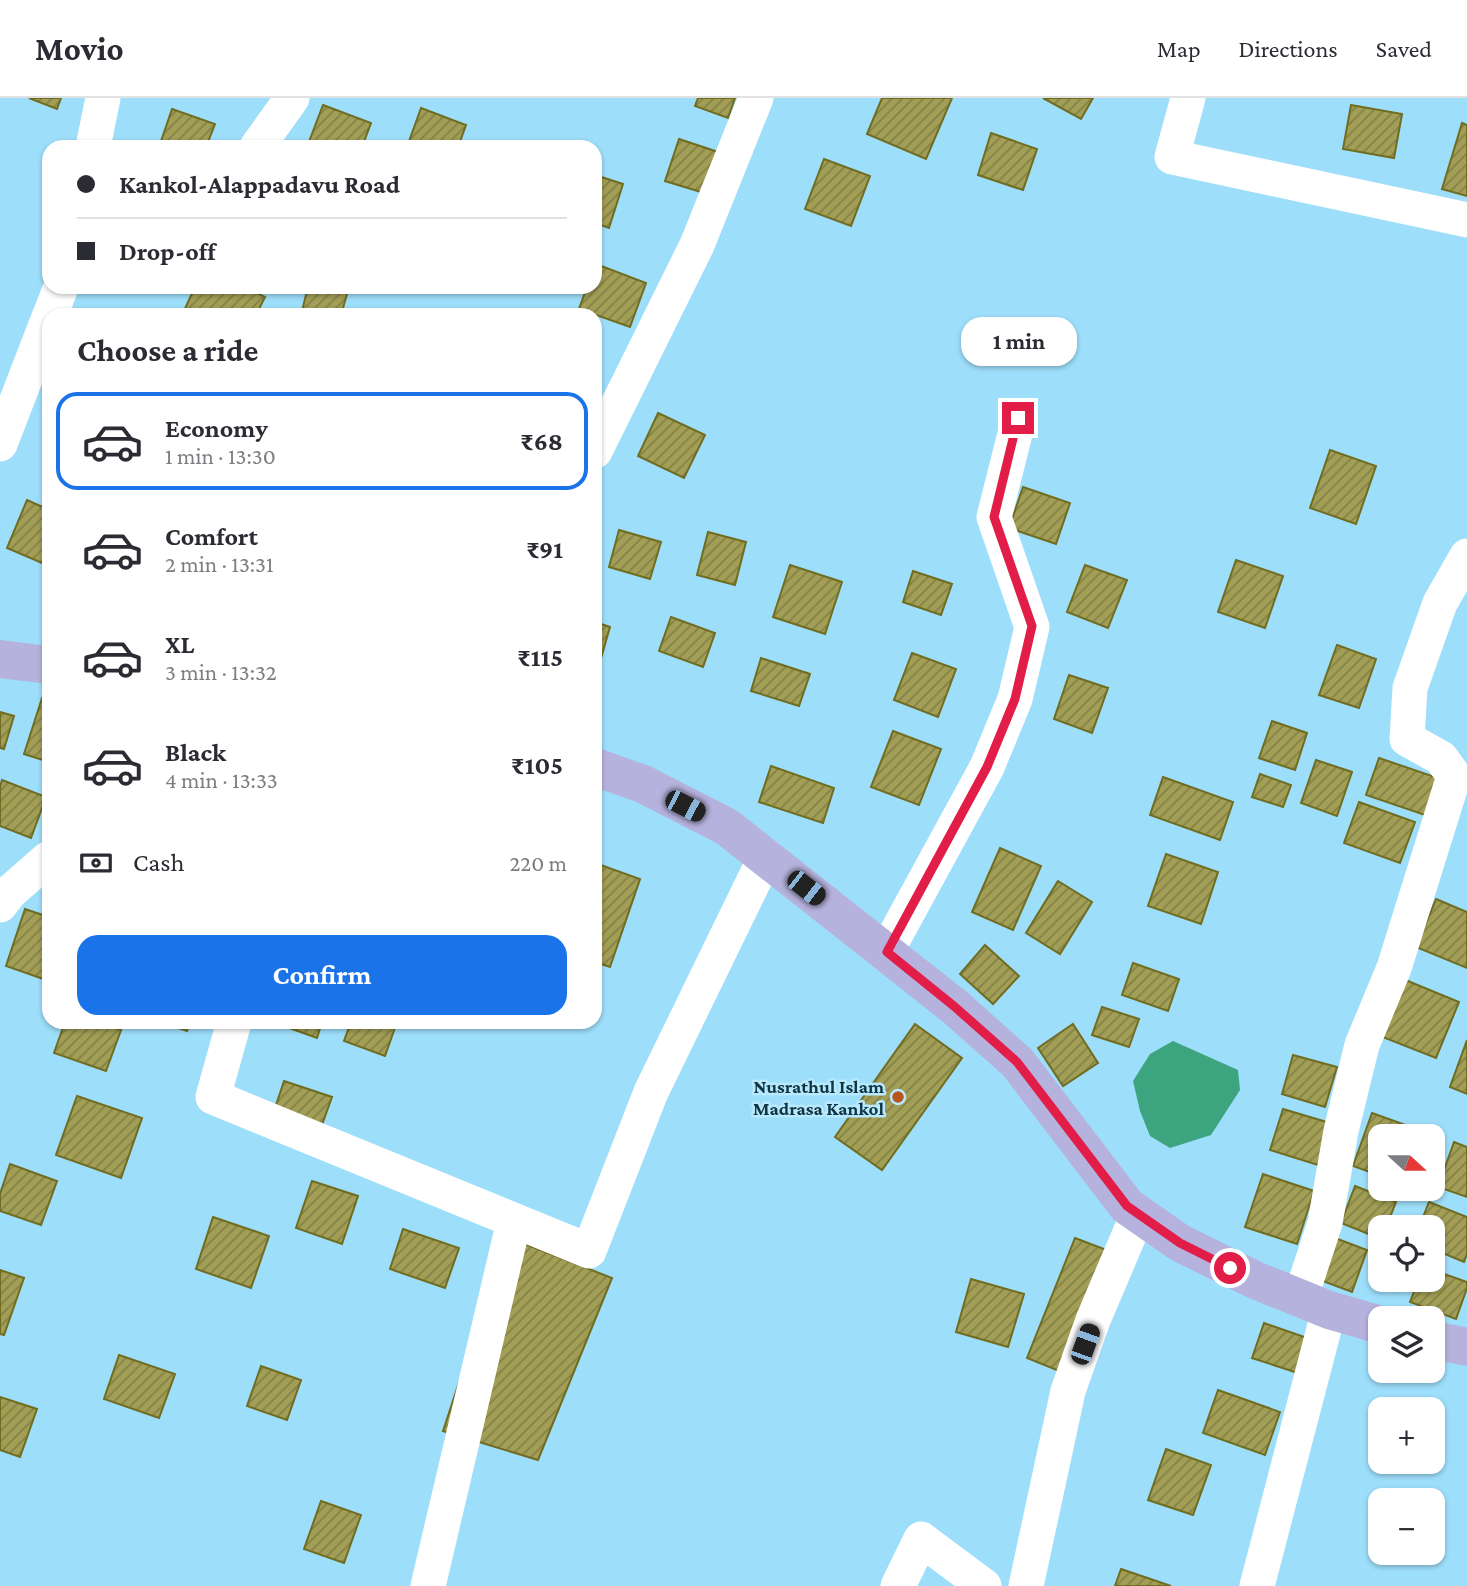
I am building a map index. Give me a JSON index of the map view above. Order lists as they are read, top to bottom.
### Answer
{
  "places": ["Nusrathul Islam Madrasa Kankol"],
  "north": "right",
  "page": {
    "header": "Movio",
    "nav": ["Map", "Directions", "Saved"],
    "banner": ["Kankol-Alappadavu Road", "Drop-off"],
    "heading": "Choose a ride",
    "bubble": "1 min",
    "list": [
      {
        "name": "Economy",
        "note": "1 min · 13:30",
        "value": "₹68"
      },
      {
        "name": "Comfort",
        "note": "2 min · 13:31",
        "value": "₹91"
      },
      {
        "name": "XL",
        "note": "3 min · 13:32",
        "value": "₹115"
      },
      {
        "name": "Black",
        "note": "4 min · 13:33",
        "value": "₹105"
      }
    ],
    "pay": ["Cash", "220 m"],
    "buttons": "Confirm",
    "map_buttons": ["+", "−"]
  }
}
